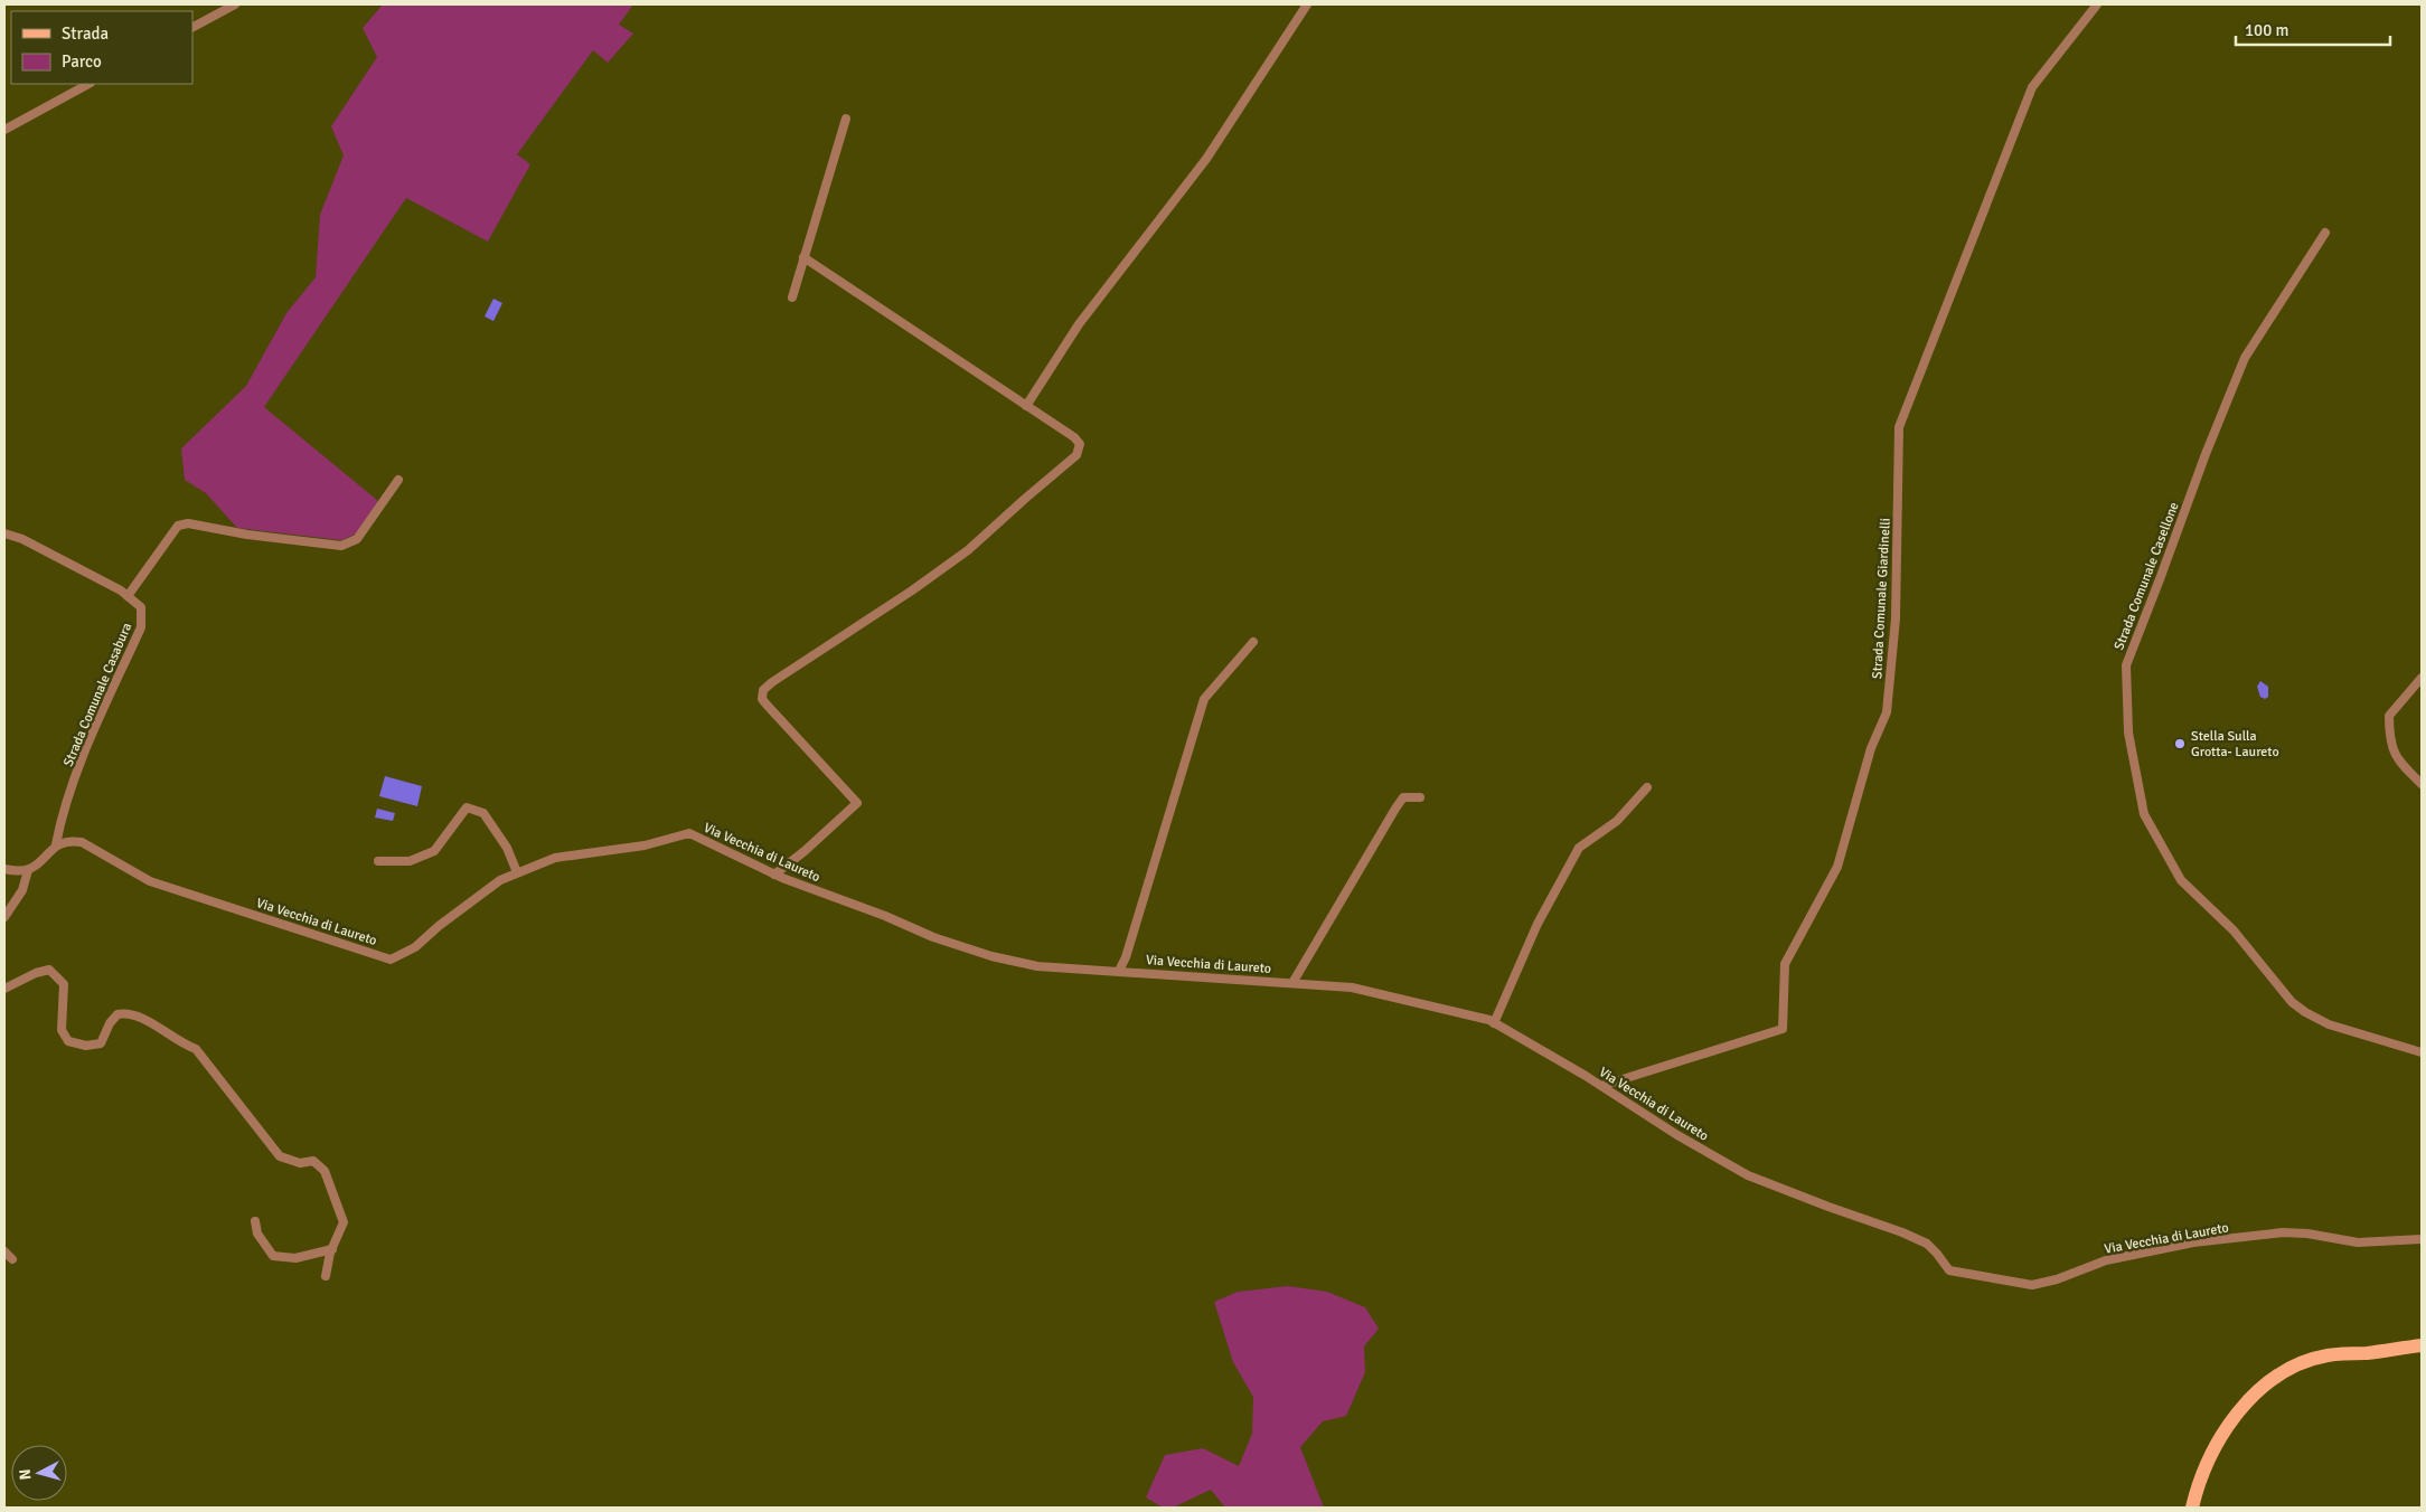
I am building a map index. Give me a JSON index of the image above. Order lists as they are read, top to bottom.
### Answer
{
  "streets": {
    "street": [
      "Strada Comunale Casellone",
      "Strada Comunale Giardinelli",
      "Strada Comunale Casabura",
      "Via Vecchia di Laureto"
    ]
  },
  "crossings": [
    ["Strada Comunale Giardinelli", "Via Vecchia di Laureto"],
    ["Strada Comunale Casabura", "Via Vecchia di Laureto"]
  ],
  "places": ["Stella Sulla Grotta- Laureto"],
  "legend": ["Strada", "Parco"],
  "scale_bar": "100 m",
  "north": "left"
}
